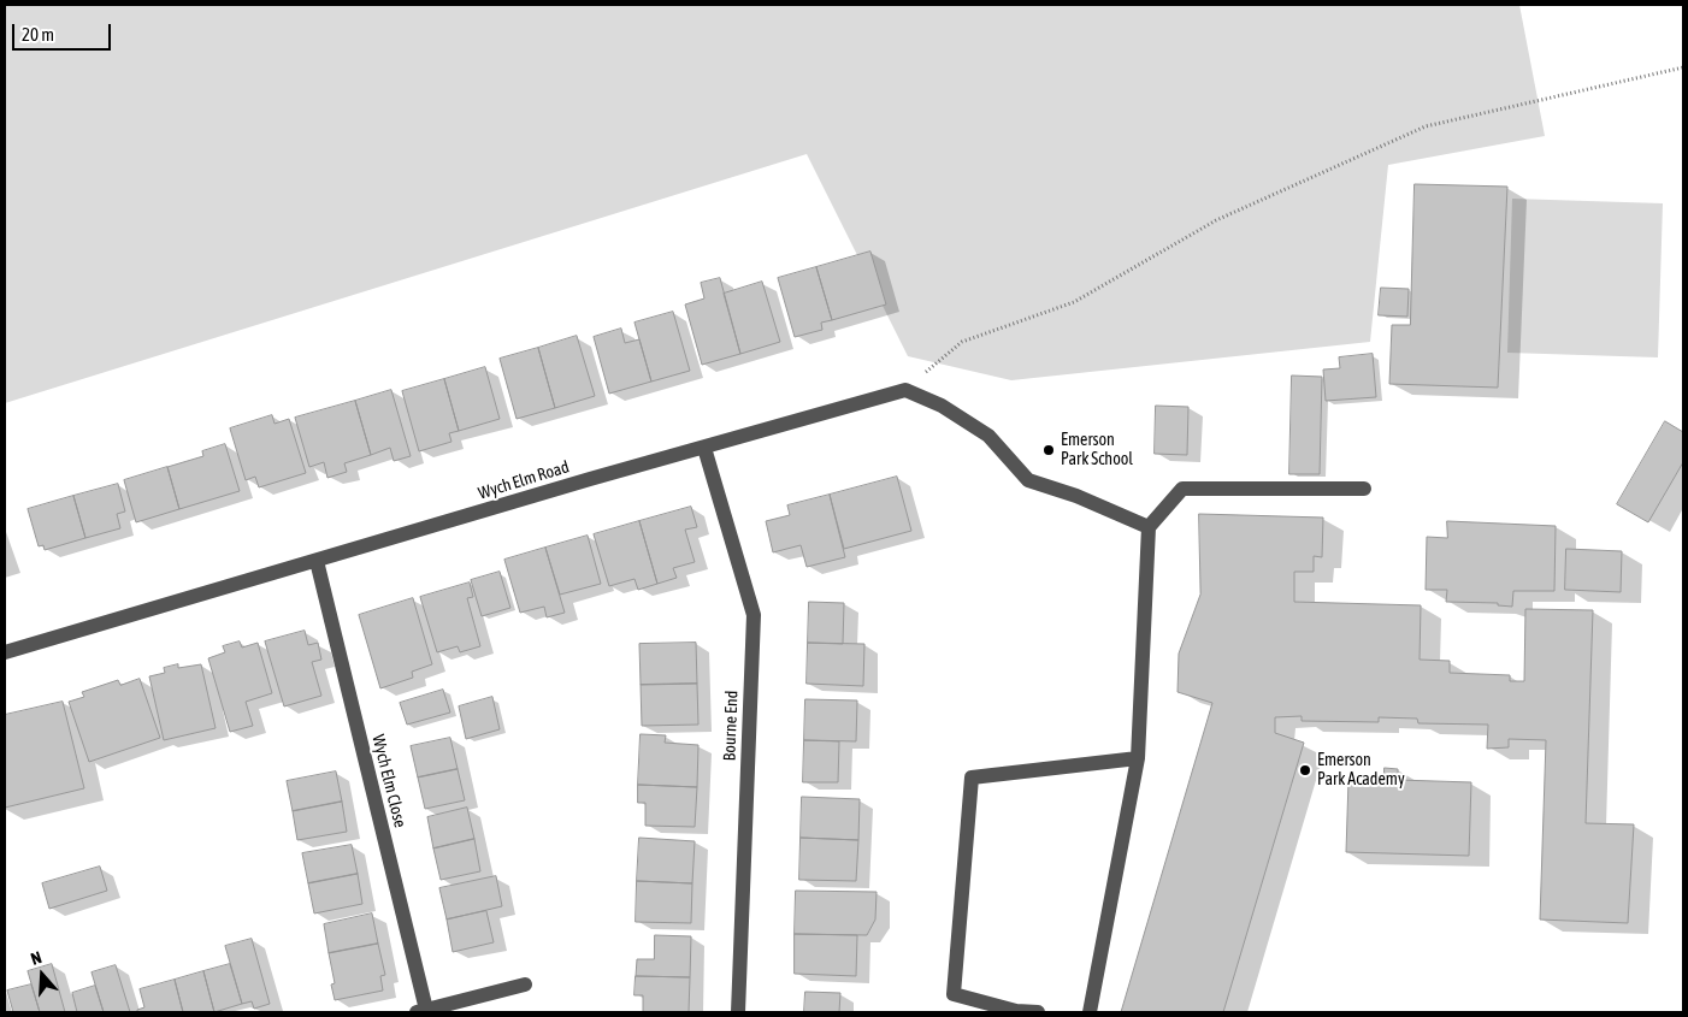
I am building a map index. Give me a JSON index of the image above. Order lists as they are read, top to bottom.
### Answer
{
  "streets": {
    "street": ["Wych Elm Road", "Bourne End", "Wych Elm Close"]
  },
  "crossings": [
    ["Wych Elm Road", "Bourne End"],
    ["Wych Elm Road", "Wych Elm Close"]
  ],
  "places": ["Emerson Park School", "Emerson Park Academy"],
  "scale_bar": "20 m",
  "north": "top"
}
